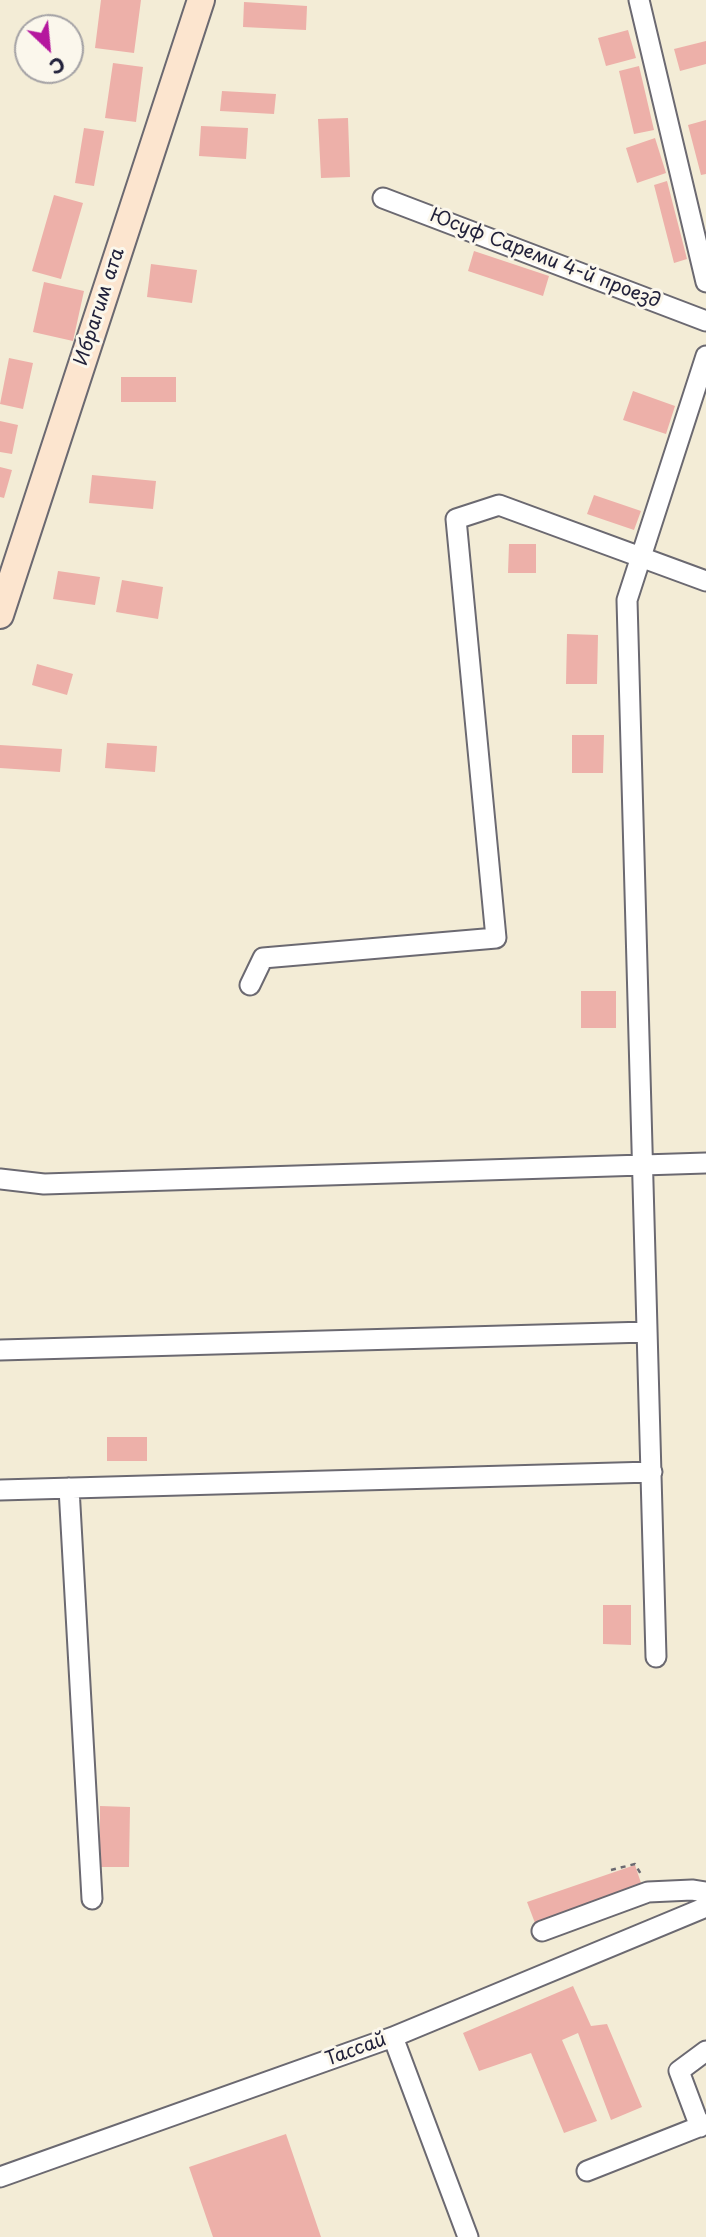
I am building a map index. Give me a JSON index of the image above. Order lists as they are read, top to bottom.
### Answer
{
  "streets": {
    "street": ["Юсуф Сареми 4-й проезд", "Ибрагим ата", "Тассай"]
  },
  "north": "bottom right"
}
